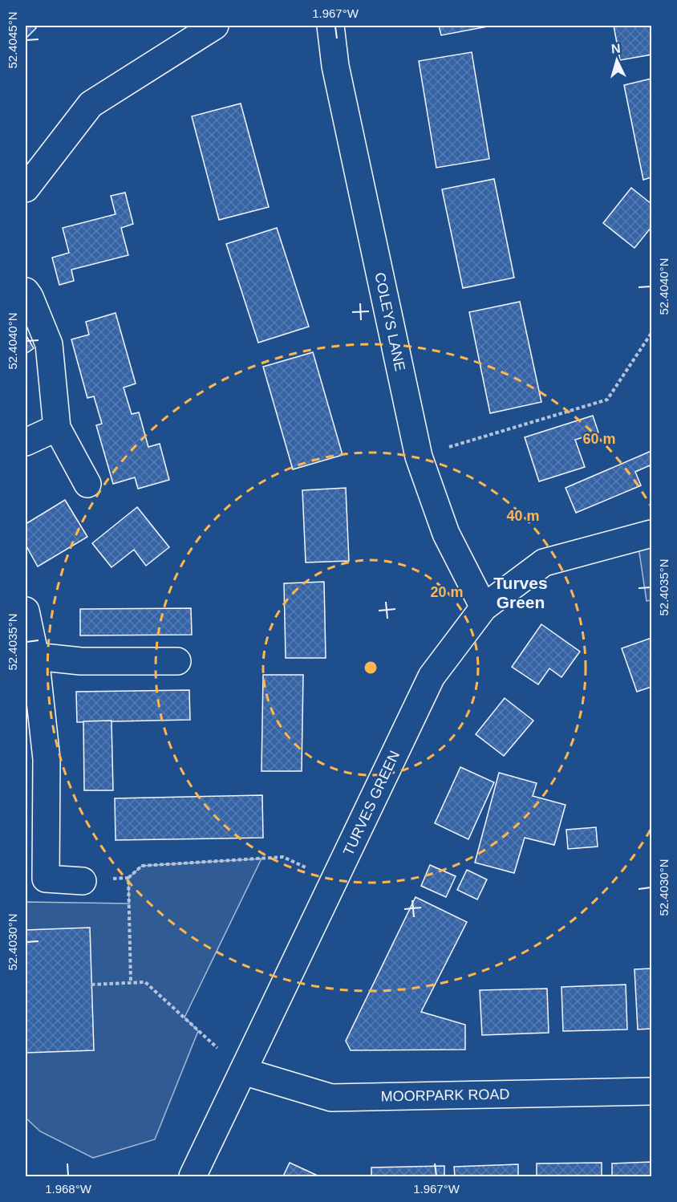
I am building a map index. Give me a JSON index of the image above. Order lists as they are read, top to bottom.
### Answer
{
  "streets": {
    "street": ["COLEYS LANE", "TURVES GREEN", "MOORPARK ROAD"]
  },
  "crossings": [
    ["COLEYS LANE", "TURVES GREEN"],
    ["TURVES GREEN", "MOORPARK ROAD"]
  ],
  "districts": ["Turves Green"],
  "north": "top",
  "coordinates": [
    "1.967°W",
    "52.4045°N",
    "52.4040°N",
    "52.4035°N",
    "52.4030°N",
    "1.968°W"
  ],
  "rings": ["60 m", "40 m", "20 m"]
}
